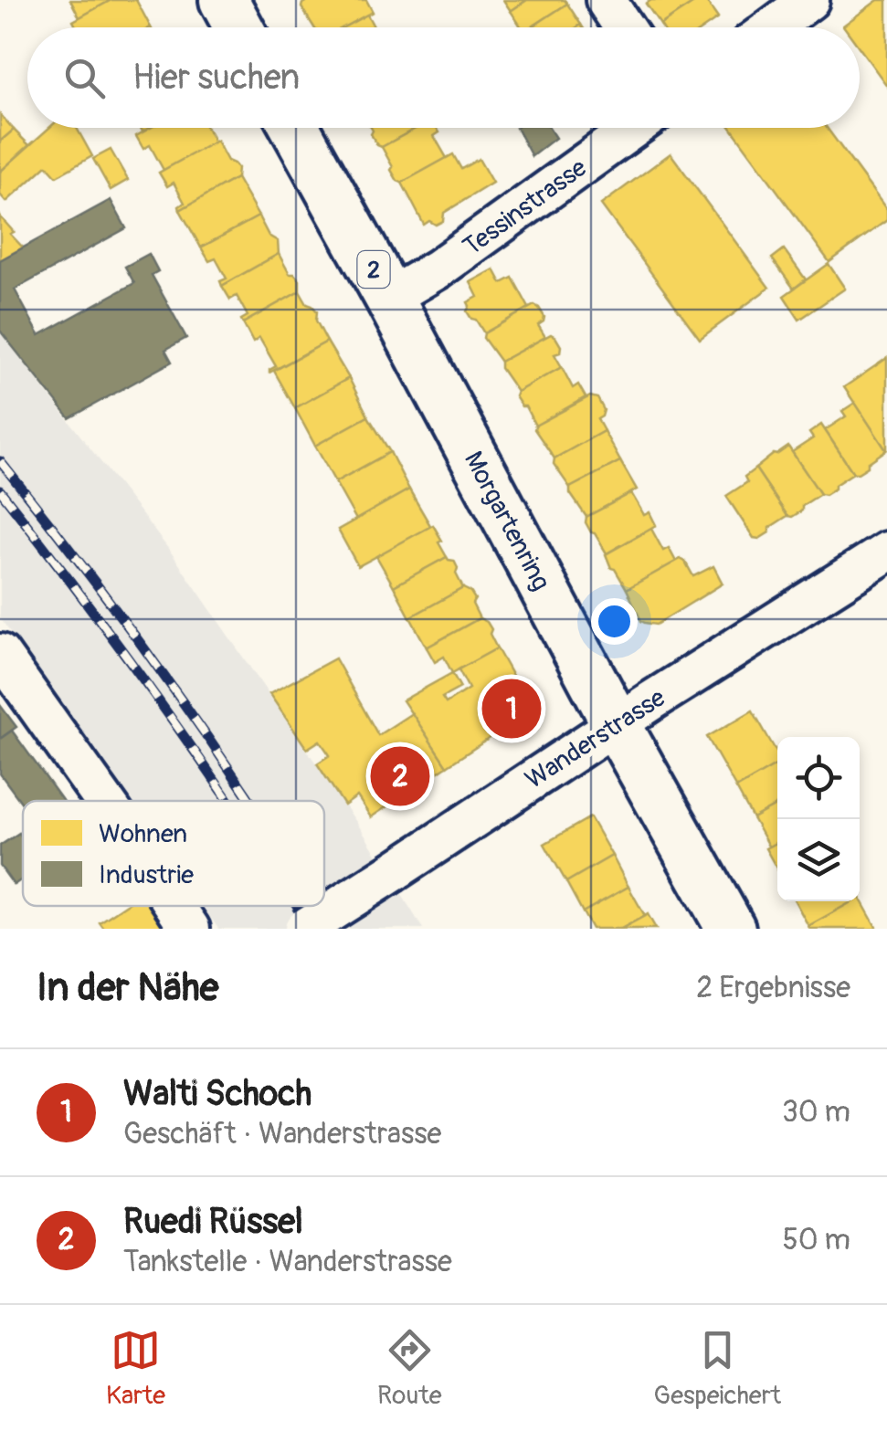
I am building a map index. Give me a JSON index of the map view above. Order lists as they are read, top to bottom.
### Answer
{
  "streets": {
    "main road": ["2", "Morgartenring"],
    "street": ["Tessinstrasse", "Wanderstrasse"]
  },
  "crossings": [
    ["Tessinstrasse", "Morgartenring"],
    ["Morgartenring", "Wanderstrasse"]
  ],
  "legend": ["Wohnen", "Industrie"],
  "page": {
    "search": "Hier suchen",
    "pins": ["1", "2"],
    "heading": ["In der Nähe", "2 Ergebnisse"],
    "list": [
      {
        "mark": "1",
        "name": "Walti Schoch",
        "note": "Geschäft · Wanderstrasse",
        "value": "30 m"
      },
      {
        "mark": "2",
        "name": "Ruedi Rüssel",
        "note": "Tankstelle · Wanderstrasse",
        "value": "50 m"
      }
    ],
    "nav": ["Karte", "Route", "Gespeichert"]
  }
}
